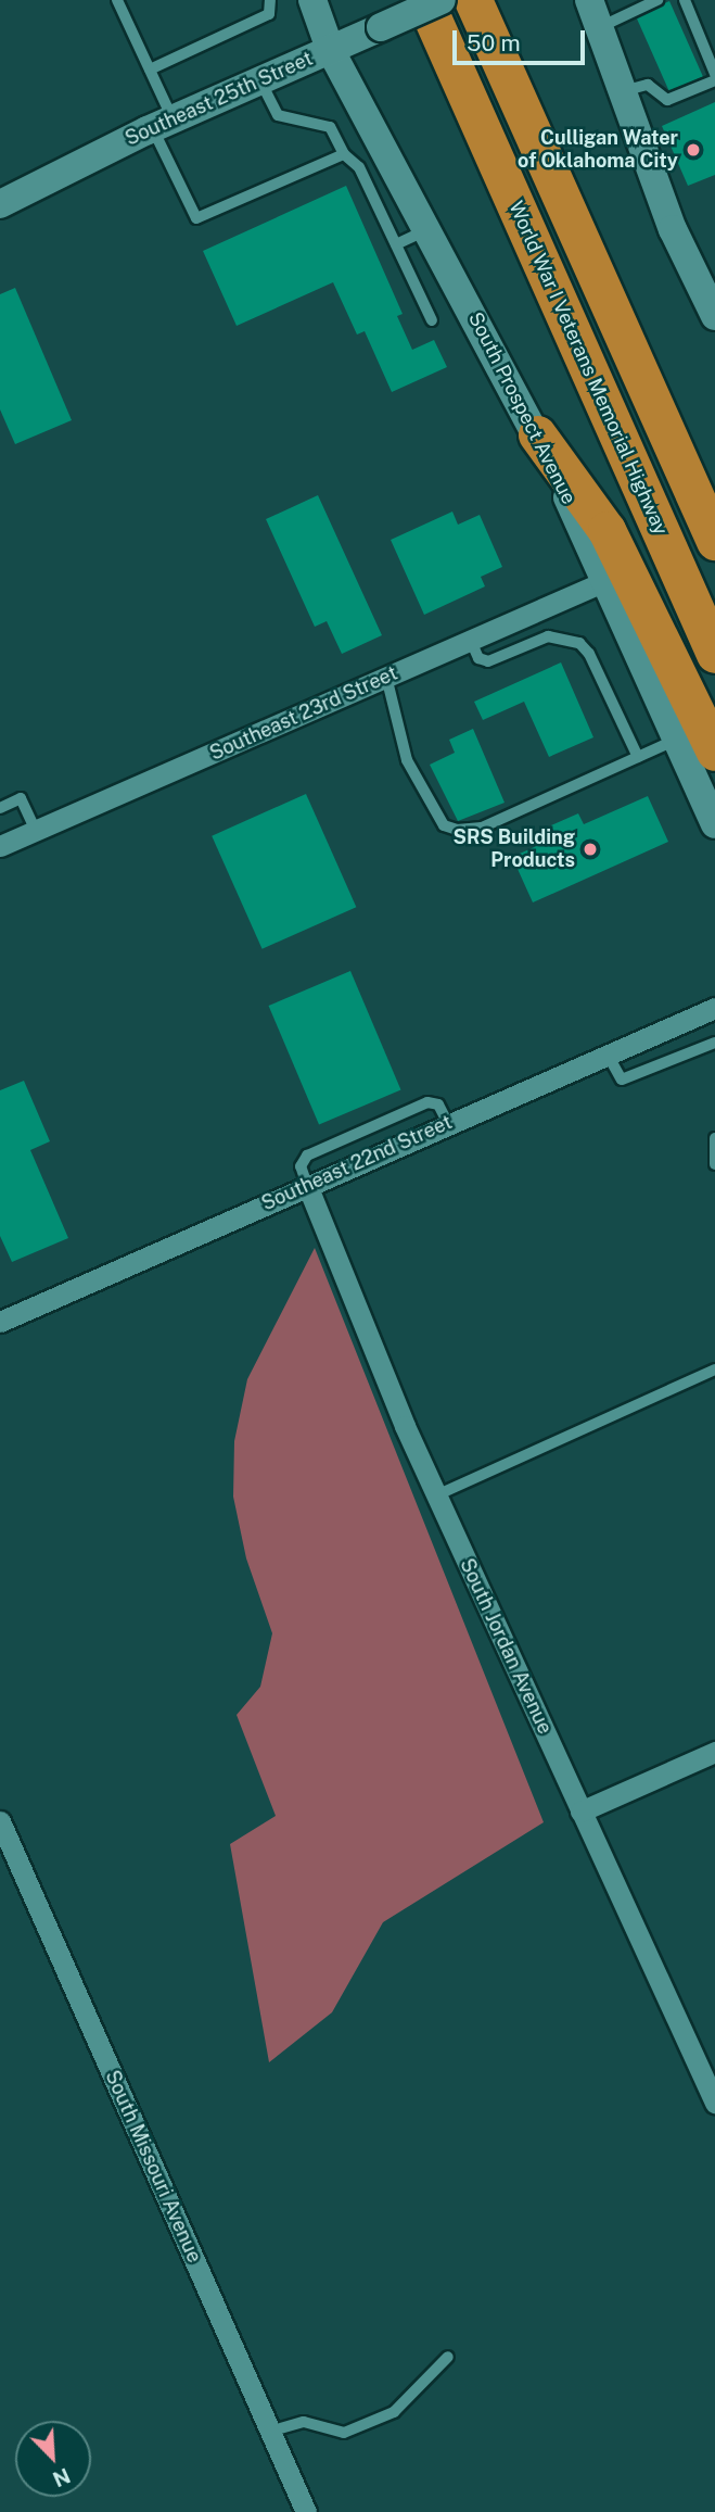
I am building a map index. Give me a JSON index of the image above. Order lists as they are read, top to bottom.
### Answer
{
  "streets": {
    "highway": ["World War I Veterans Memorial Highway"],
    "main road": ["Southeast 25th Street", "South Prospect Avenue"],
    "street": [
      "Southeast 23rd Street",
      "Southeast 22nd Street",
      "South Jordan Avenue",
      "South Missouri Avenue"
    ]
  },
  "crossings": [
    ["Southeast 25th Street", "South Prospect Avenue"],
    ["South Prospect Avenue", "Southeast 23rd Street"],
    ["Southeast 22nd Street", "South Jordan Avenue"]
  ],
  "places": ["Culligan Water of Oklahoma City", "SRS Building Products"],
  "scale_bar": "50 m",
  "north": "bottom right"
}
